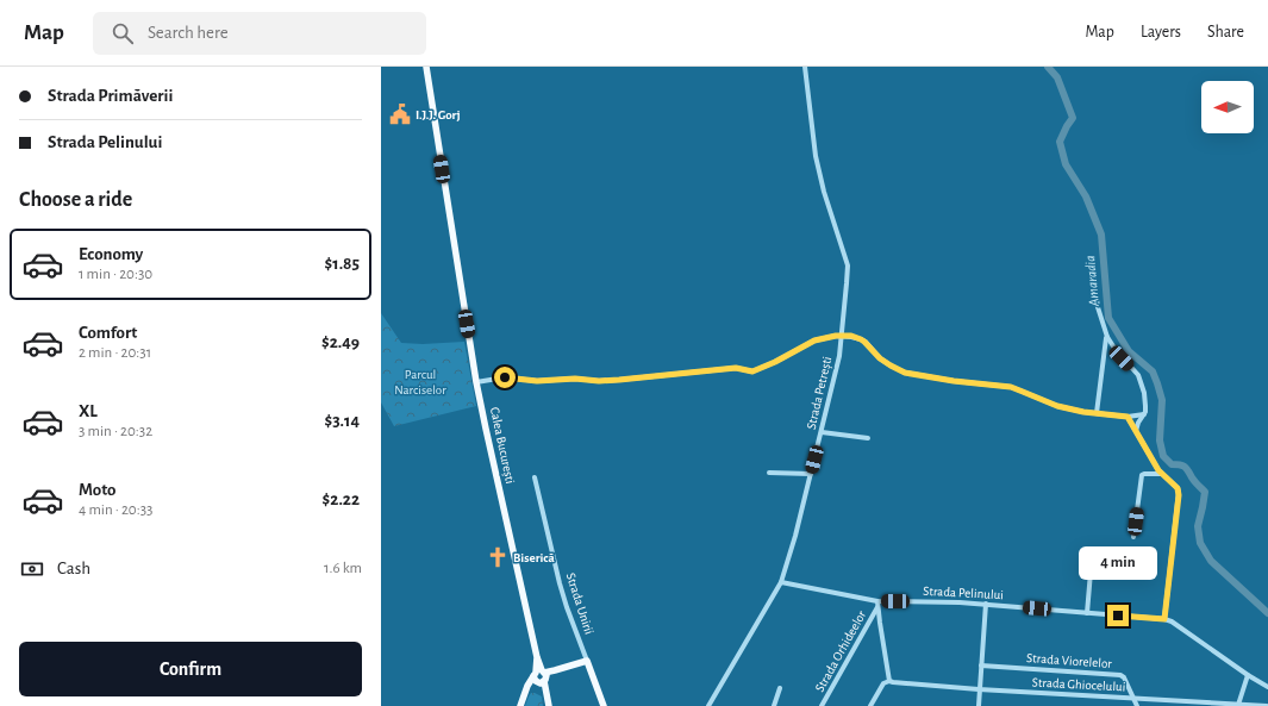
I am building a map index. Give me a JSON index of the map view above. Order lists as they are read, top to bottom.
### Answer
{
  "streets": {
    "main road": ["Calea București", "Strada Unirii"],
    "street": [
      "Strada Petrești",
      "Strada Pelinului",
      "Strada Orhideelor",
      "Strada Viorelelor",
      "Strada Ghiocelului"
    ]
  },
  "crossings": [
    ["Strada Petrești", "Strada Pelinului"],
    ["Strada Viorelelor", "Strada Ghiocelului"]
  ],
  "water": ["Amaradia"],
  "parks": ["Parcul Narciselor"],
  "places": {
    "public building": ["I.J.J. Gorj"],
    "church": ["Biserică"]
  },
  "north": "left",
  "page": {
    "header": "Map",
    "search": "Search here",
    "nav": ["Map", "Layers", "Share"],
    "banner": ["Strada Primăverii", "Strada Pelinului"],
    "heading": "Choose a ride",
    "list": [
      {
        "name": "Economy",
        "note": "1 min · 20:30",
        "value": "$1.85"
      },
      {
        "name": "Comfort",
        "note": "2 min · 20:31",
        "value": "$2.49"
      },
      {
        "name": "XL",
        "note": "3 min · 20:32",
        "value": "$3.14"
      },
      {
        "name": "Moto",
        "note": "4 min · 20:33",
        "value": "$2.22"
      }
    ],
    "pay": ["Cash", "1.6 km"],
    "bubble": "4 min",
    "buttons": "Confirm"
  }
}
